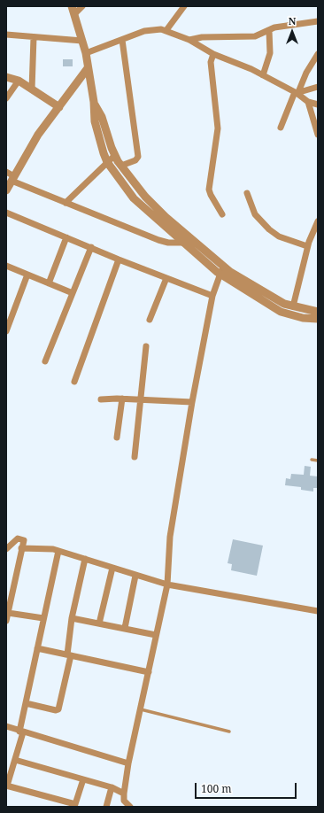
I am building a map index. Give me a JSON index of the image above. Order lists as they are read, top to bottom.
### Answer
{
  "scale_bar": "100 m",
  "north": "top"
}
